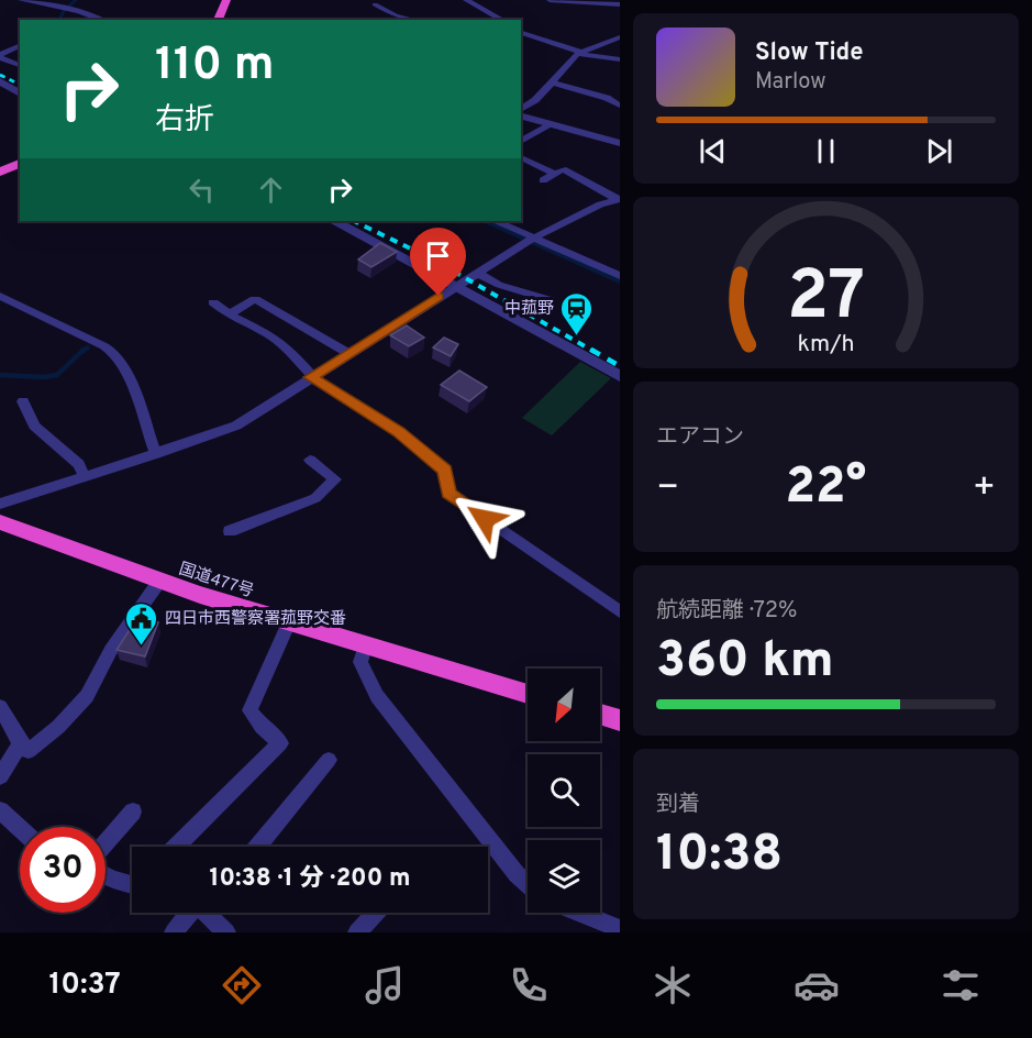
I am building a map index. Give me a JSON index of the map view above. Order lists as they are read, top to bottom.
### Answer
{
  "streets": {
    "highway": ["国道477号"]
  },
  "places": {
    "station": ["中菰野"],
    "public building": ["四日市西警察署菰野交番"]
  },
  "north": "bottom left",
  "page": {
    "turn": ["110 m", "右折"],
    "song": ["Slow Tide", "Marlow"],
    "tile": [
      "エアコン",
      ["航続距離 · 72%", "360 km"],
      ["到着", "10:38"]
    ],
    "heat": ["−", "22°", "+"],
    "limit": "30",
    "trip": "10:38 · 1 分 · 200 m",
    "tabs": "10:37",
    "gauge": ["27", "km/h"]
  }
}
